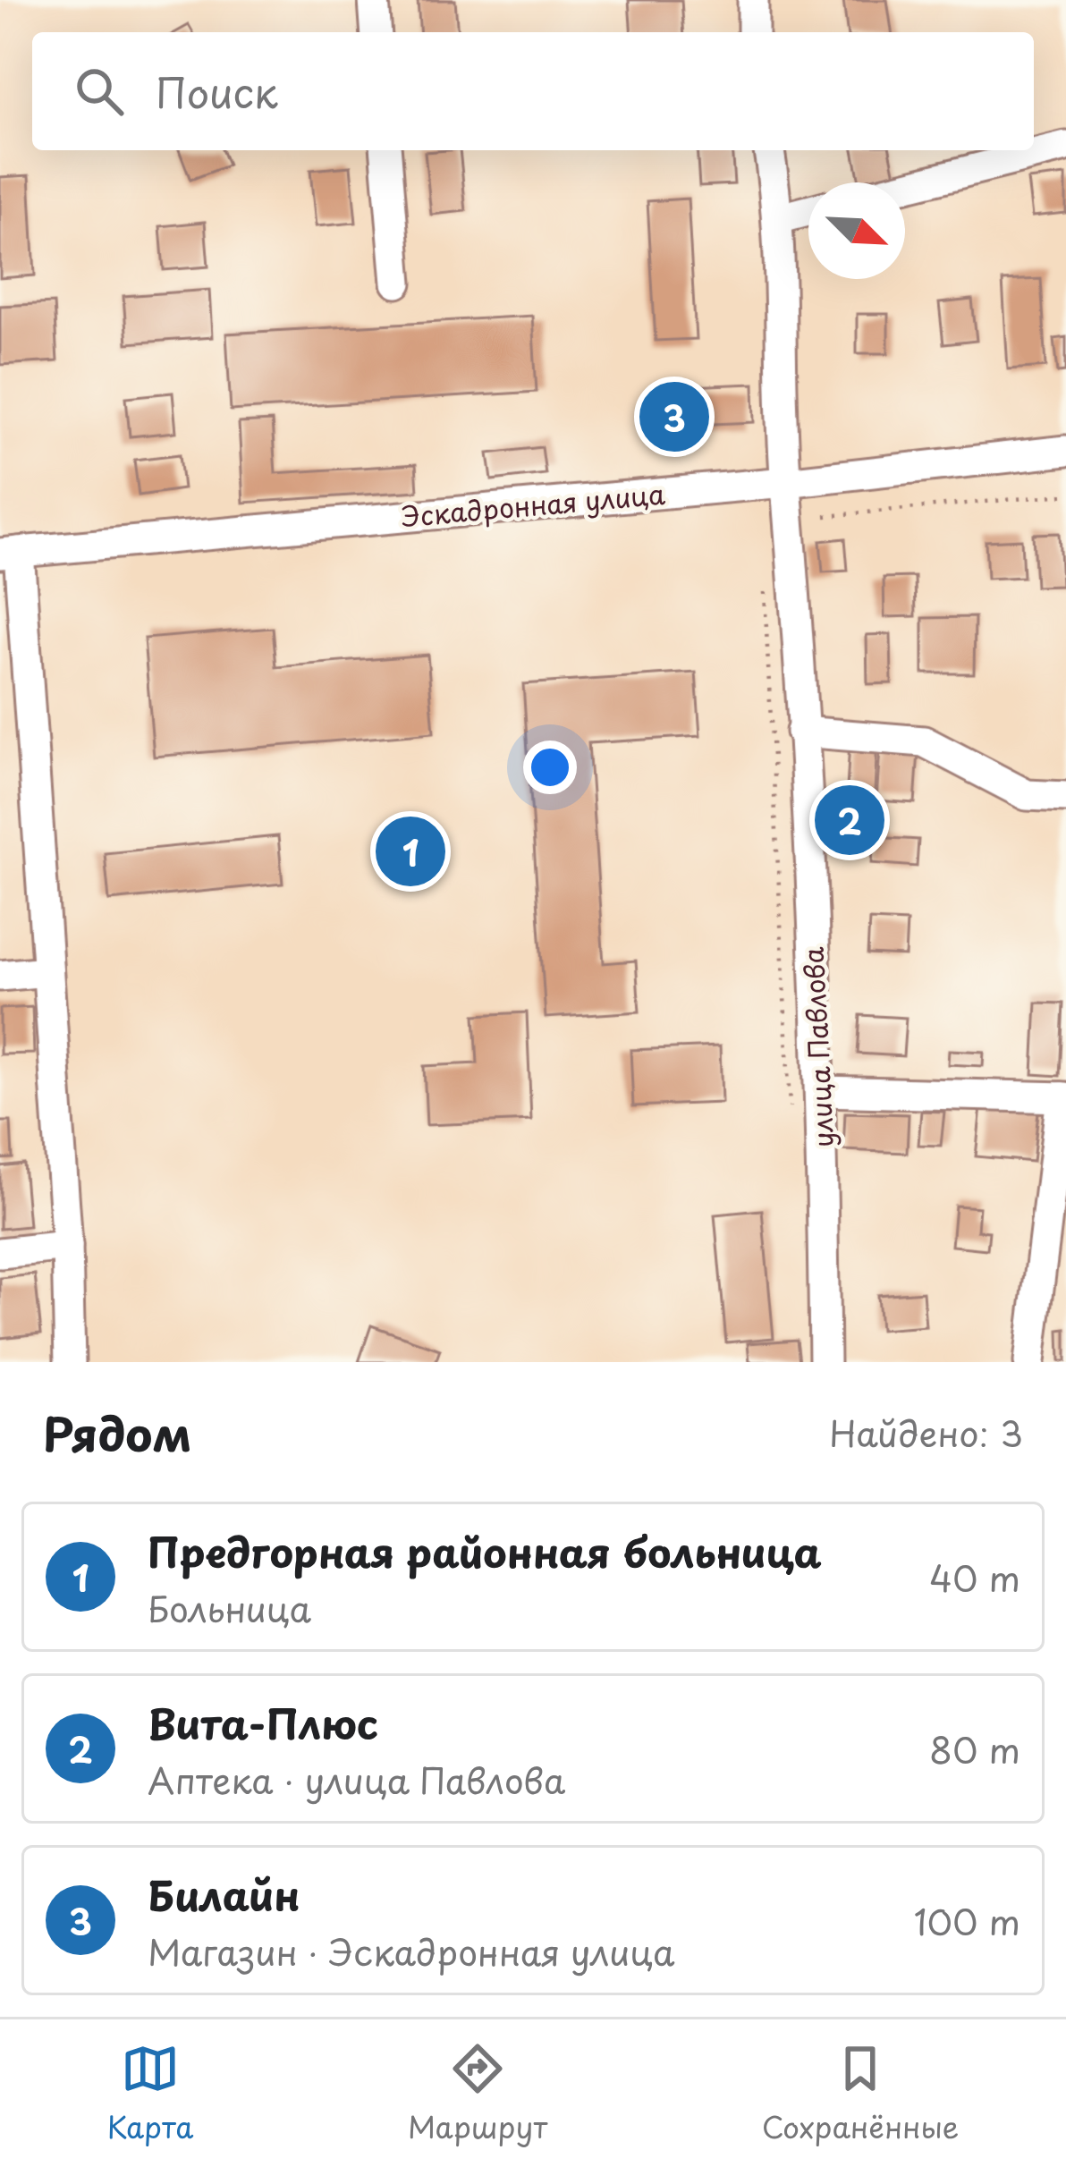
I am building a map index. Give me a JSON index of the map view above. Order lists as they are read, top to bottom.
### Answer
{
  "streets": {
    "street": ["Эскадронная улица", "улица Павлова"]
  },
  "crossings": [
    ["Эскадронная улица", "улица Павлова"]
  ],
  "north": "bottom right",
  "page": {
    "search": "Поиск",
    "pins": ["3", "2", "1"],
    "heading": ["Рядом", "Найдено: 3"],
    "list": [
      {
        "mark": "1",
        "name": "Предгорная районная больница",
        "note": "Больница",
        "value": "40 m"
      },
      {
        "mark": "2",
        "name": "Вита-Плюс",
        "note": "Аптека · улица Павлова",
        "value": "80 m"
      },
      {
        "mark": "3",
        "name": "Билайн",
        "note": "Магазин · Эскадронная улица",
        "value": "100 m"
      }
    ],
    "nav": ["Карта", "Маршрут", "Сохранённые"]
  }
}
